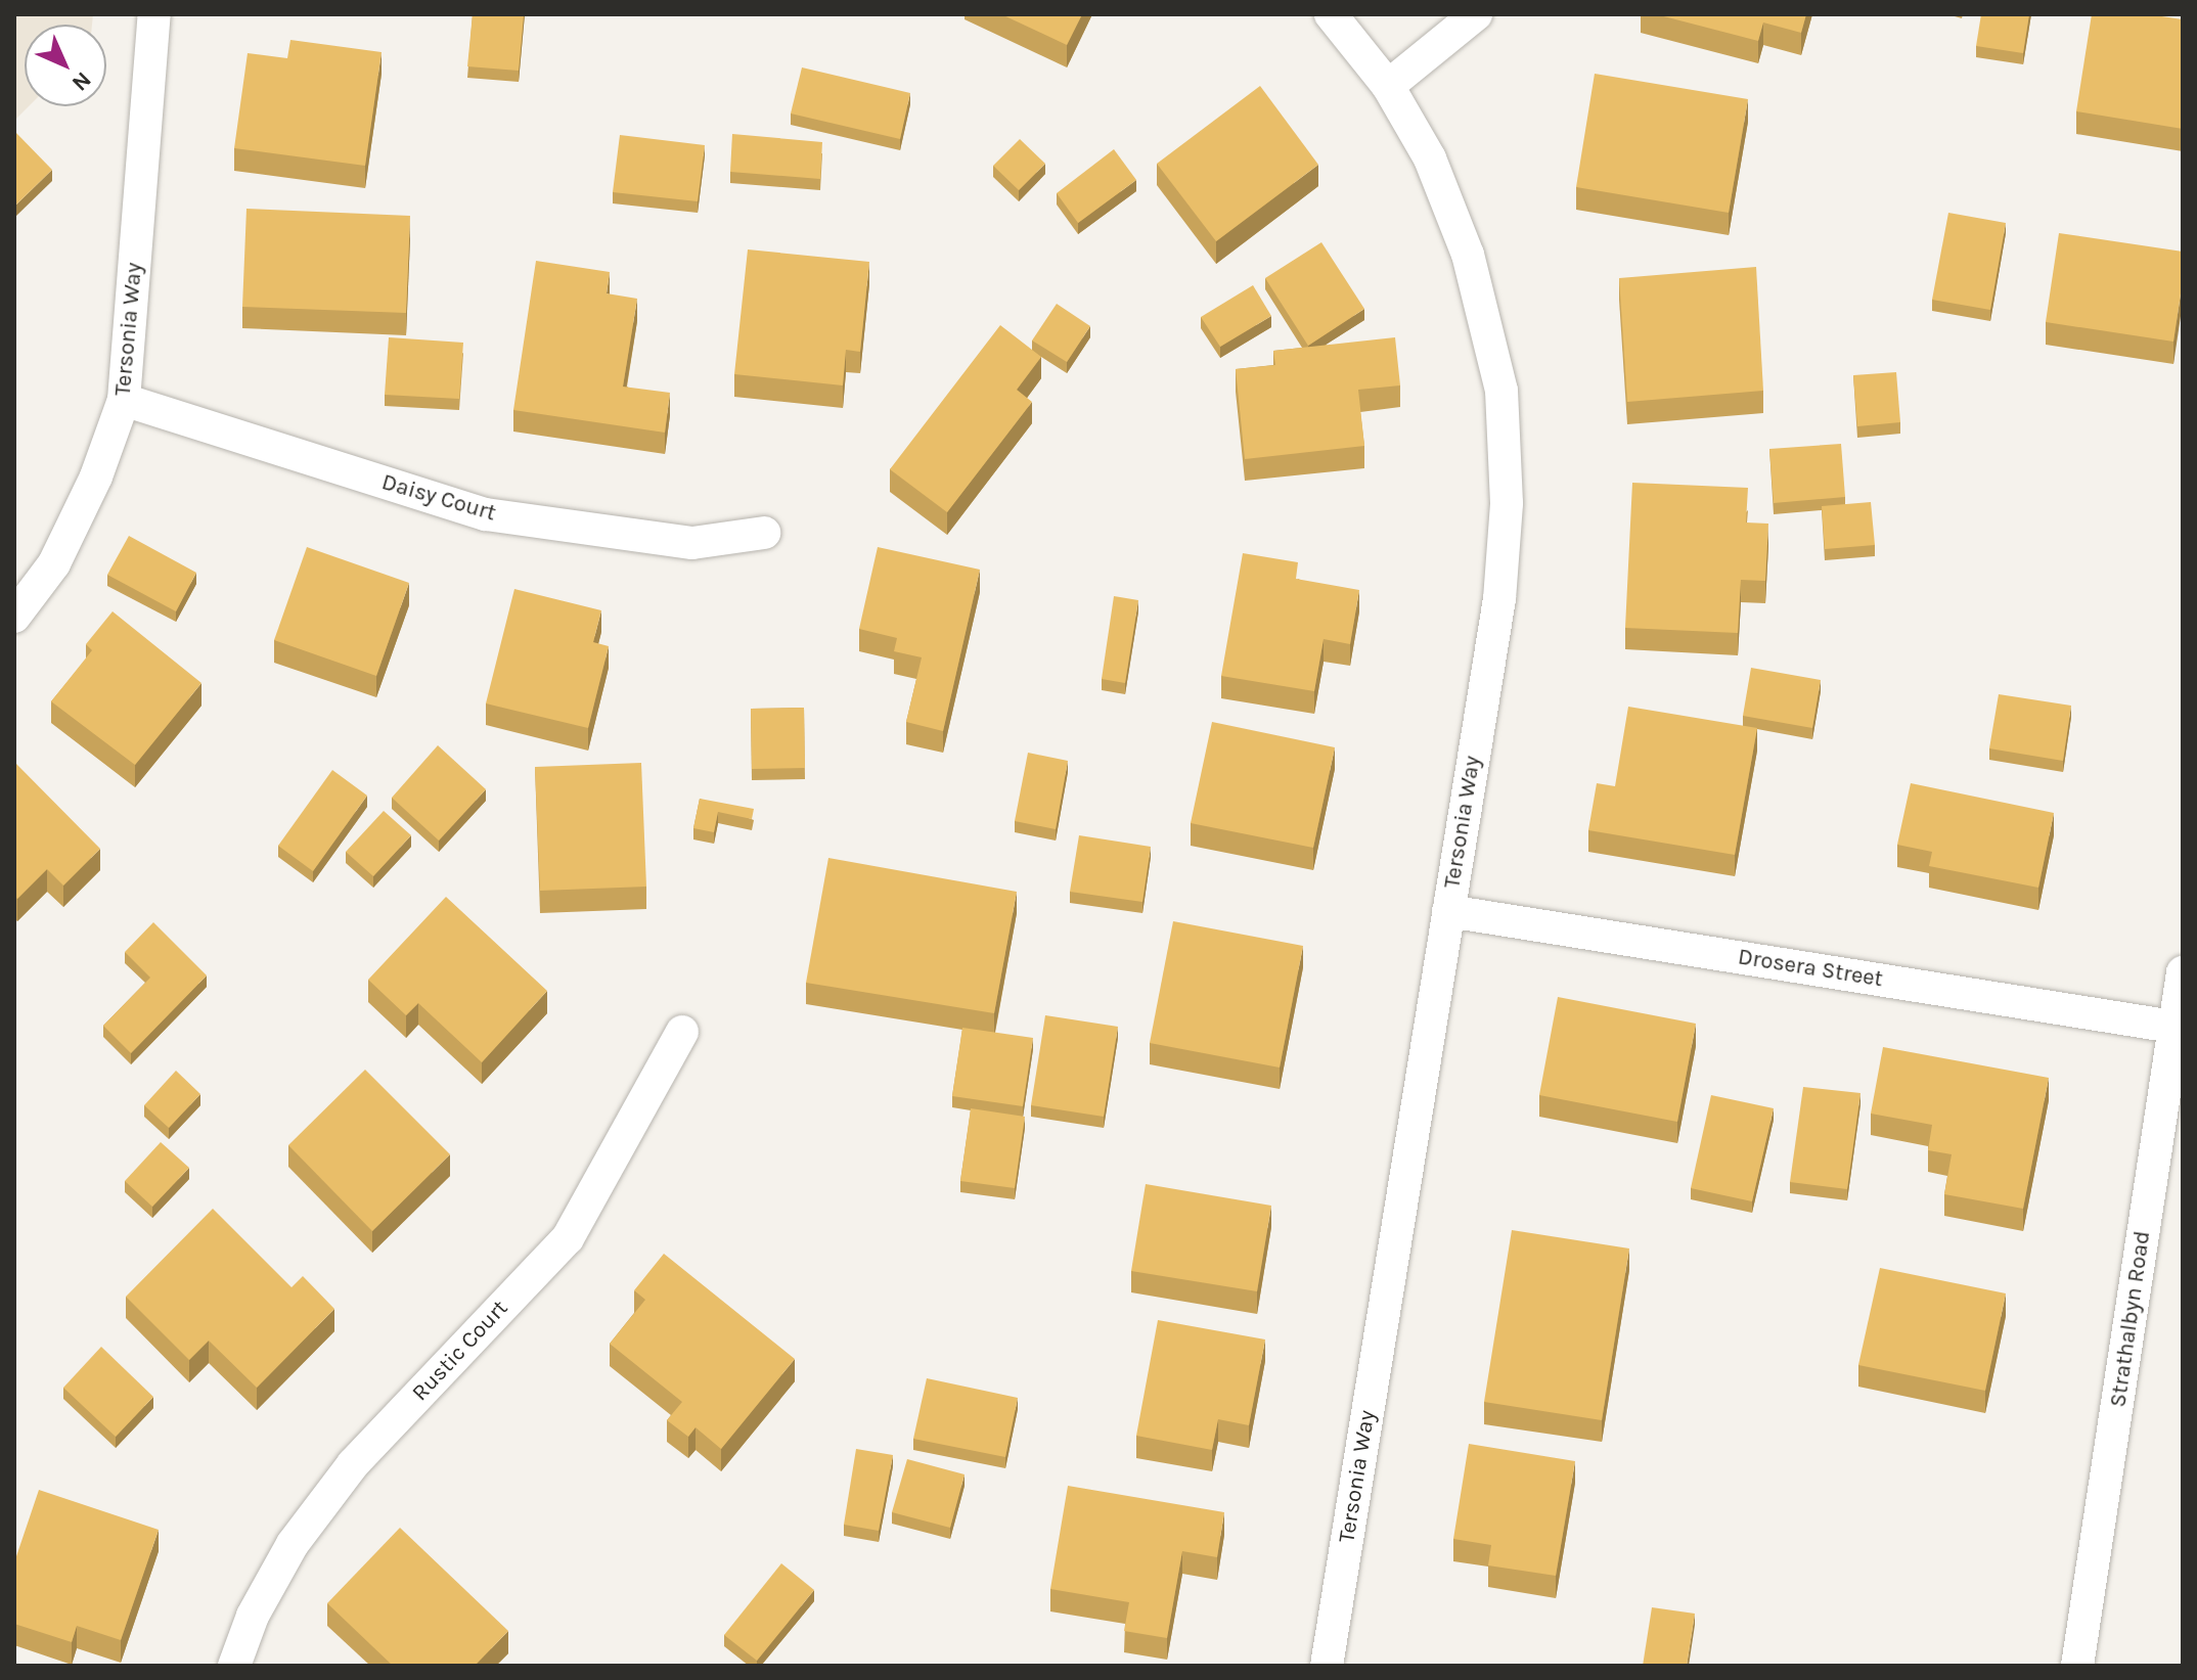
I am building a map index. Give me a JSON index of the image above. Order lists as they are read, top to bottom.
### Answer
{
  "streets": {
    "street": [
      "Tersonia Way",
      "Daisy Court",
      "Drosera Street",
      "Strathalbyn Road",
      "Rustic Court"
    ]
  },
  "crossings": [
    ["Tersonia Way", "Daisy Court"],
    ["Tersonia Way", "Drosera Street"],
    ["Drosera Street", "Strathalbyn Road"]
  ],
  "north": "bottom right"
}
